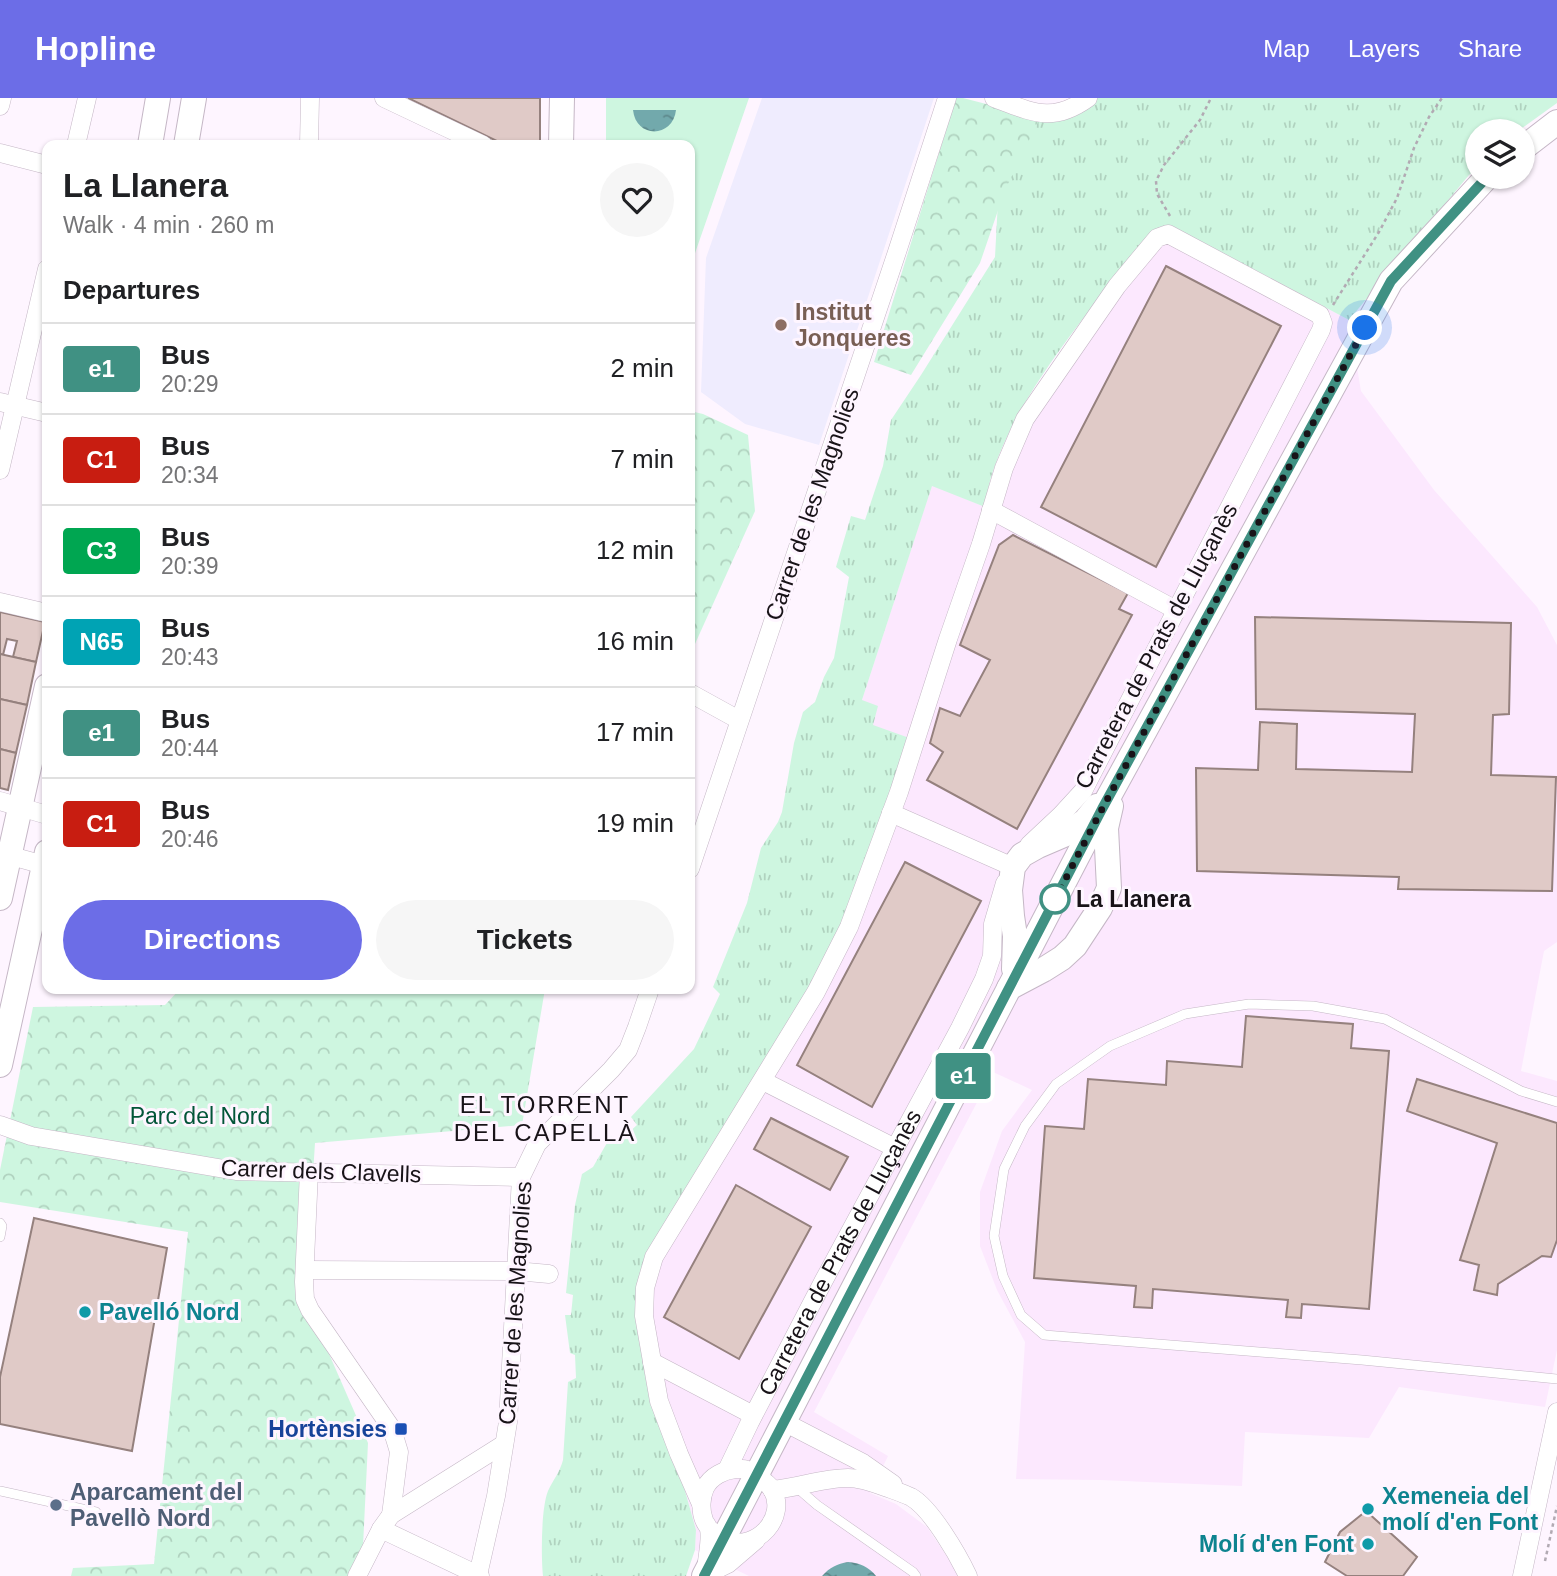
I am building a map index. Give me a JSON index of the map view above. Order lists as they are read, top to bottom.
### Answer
{
  "streets": {
    "street": ["Carrer de les Magnolies", "Carretera de Prats de Lluçanès", "Carrer dels Clavells"]
  },
  "crossings": [
    ["Carrer de les Magnolies", "Carrer dels Clavells"]
  ],
  "districts": ["EL TORRENT DEL CAPELLÀ"],
  "parks": ["Parc del Nord"],
  "places": {
    "other": [
      "Institut Jonqueres",
      "La Llanera",
      "Pavelló Nord",
      "Aparcament del Pavellò Nord",
      "Xemeneia del molí d'en Font",
      "Molí d'en Font"
    ],
    "transit": ["Hortènsies"]
  },
  "lines": ["bus line e1"],
  "page": {
    "header": "Hopline",
    "nav": ["Map", "Layers", "Share"],
    "on_map": "e1",
    "heading": [
      ["La Llanera", "Walk · 4 min · 260 m"],
      "Departures"
    ],
    "list": [
      {
        "mark": "e1",
        "name": "Bus",
        "note": "20:29",
        "value": "2 min"
      },
      {
        "mark": "C1",
        "name": "Bus",
        "note": "20:34",
        "value": "7 min"
      },
      {
        "mark": "C3",
        "name": "Bus",
        "note": "20:39",
        "value": "12 min"
      },
      {
        "mark": "N65",
        "name": "Bus",
        "note": "20:43",
        "value": "16 min"
      },
      {
        "mark": "e1",
        "name": "Bus",
        "note": "20:44",
        "value": "17 min"
      },
      {
        "mark": "C1",
        "name": "Bus",
        "note": "20:46",
        "value": "19 min"
      }
    ],
    "buttons": ["Directions", "Tickets"]
  }
}
